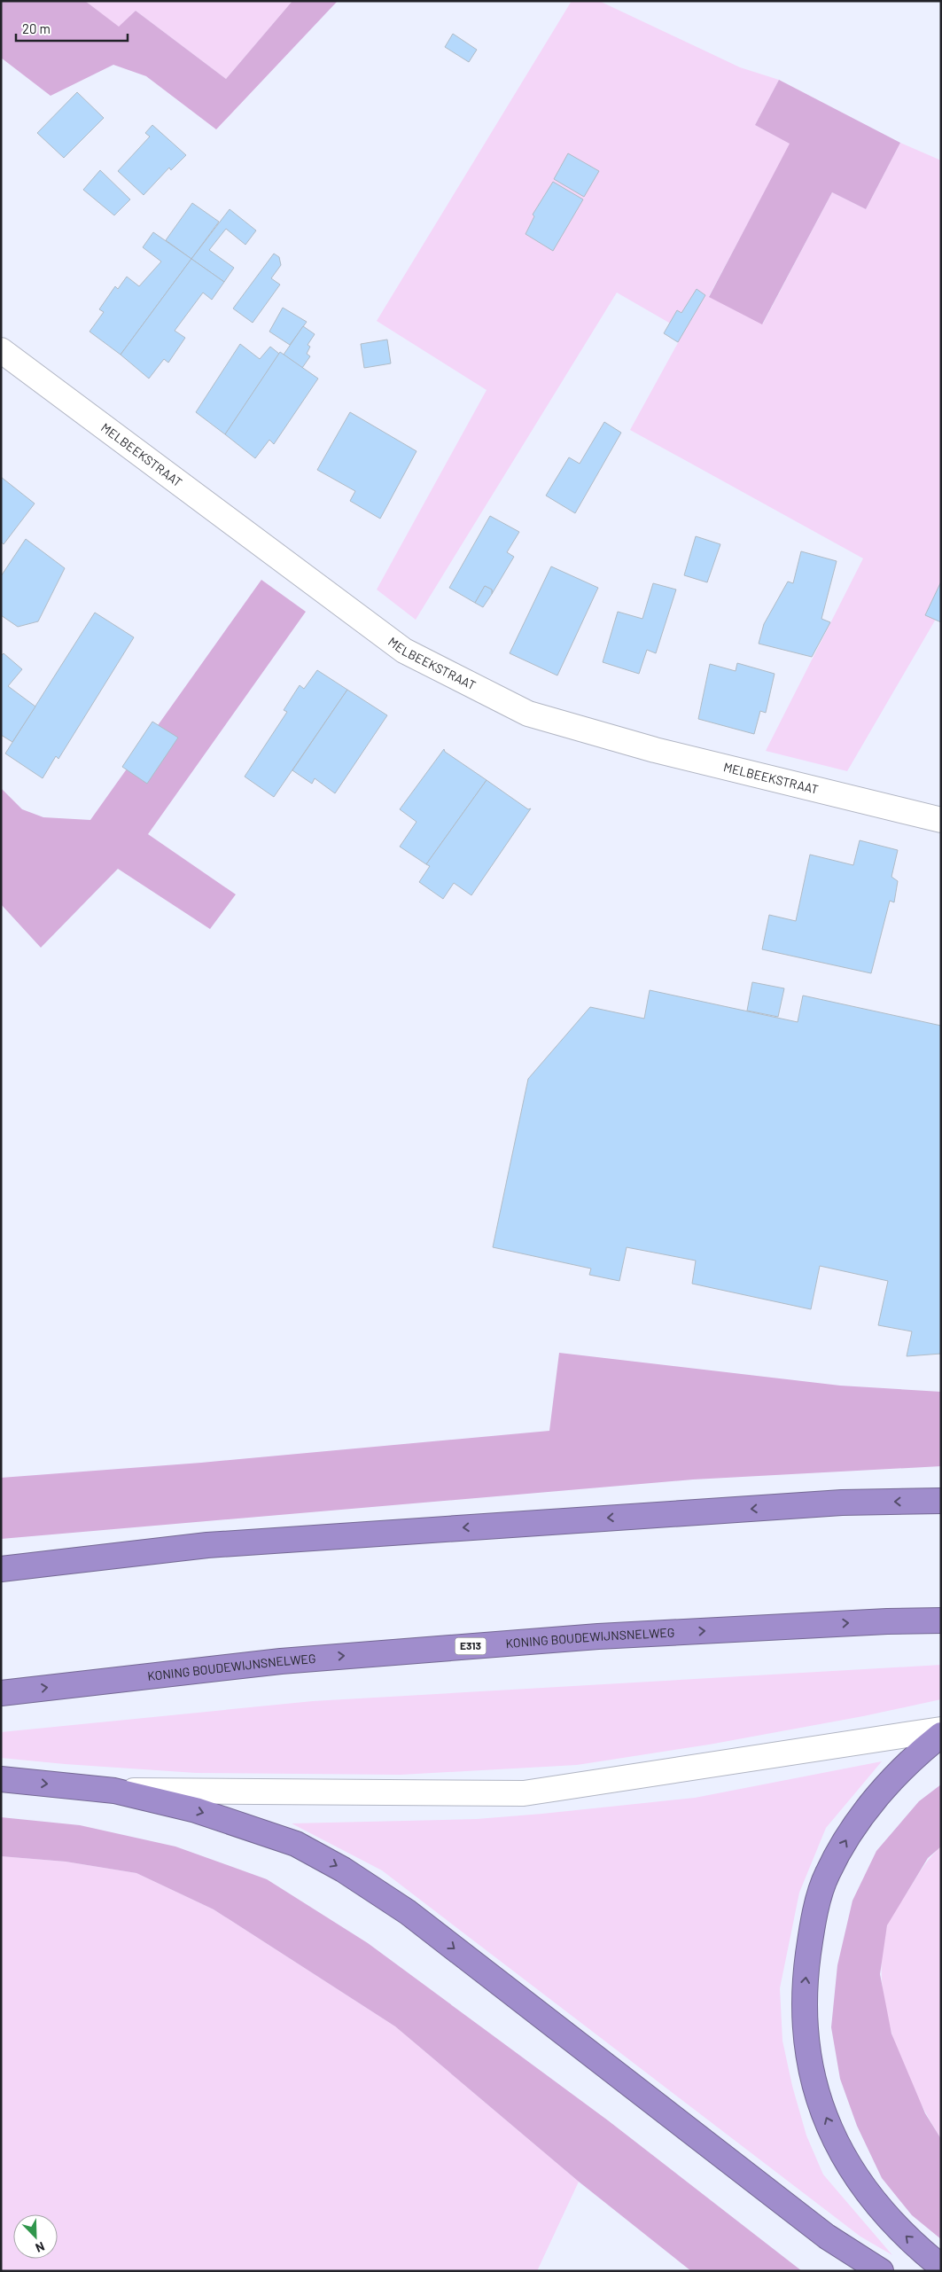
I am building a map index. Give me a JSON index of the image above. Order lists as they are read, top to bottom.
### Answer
{
  "streets": {
    "highway": ["KONING BOUDEWIJNSNELWEG", "E313"],
    "street": ["MELBEEKSTRAAT"]
  },
  "scale_bar": "20 m",
  "north": "bottom right"
}
